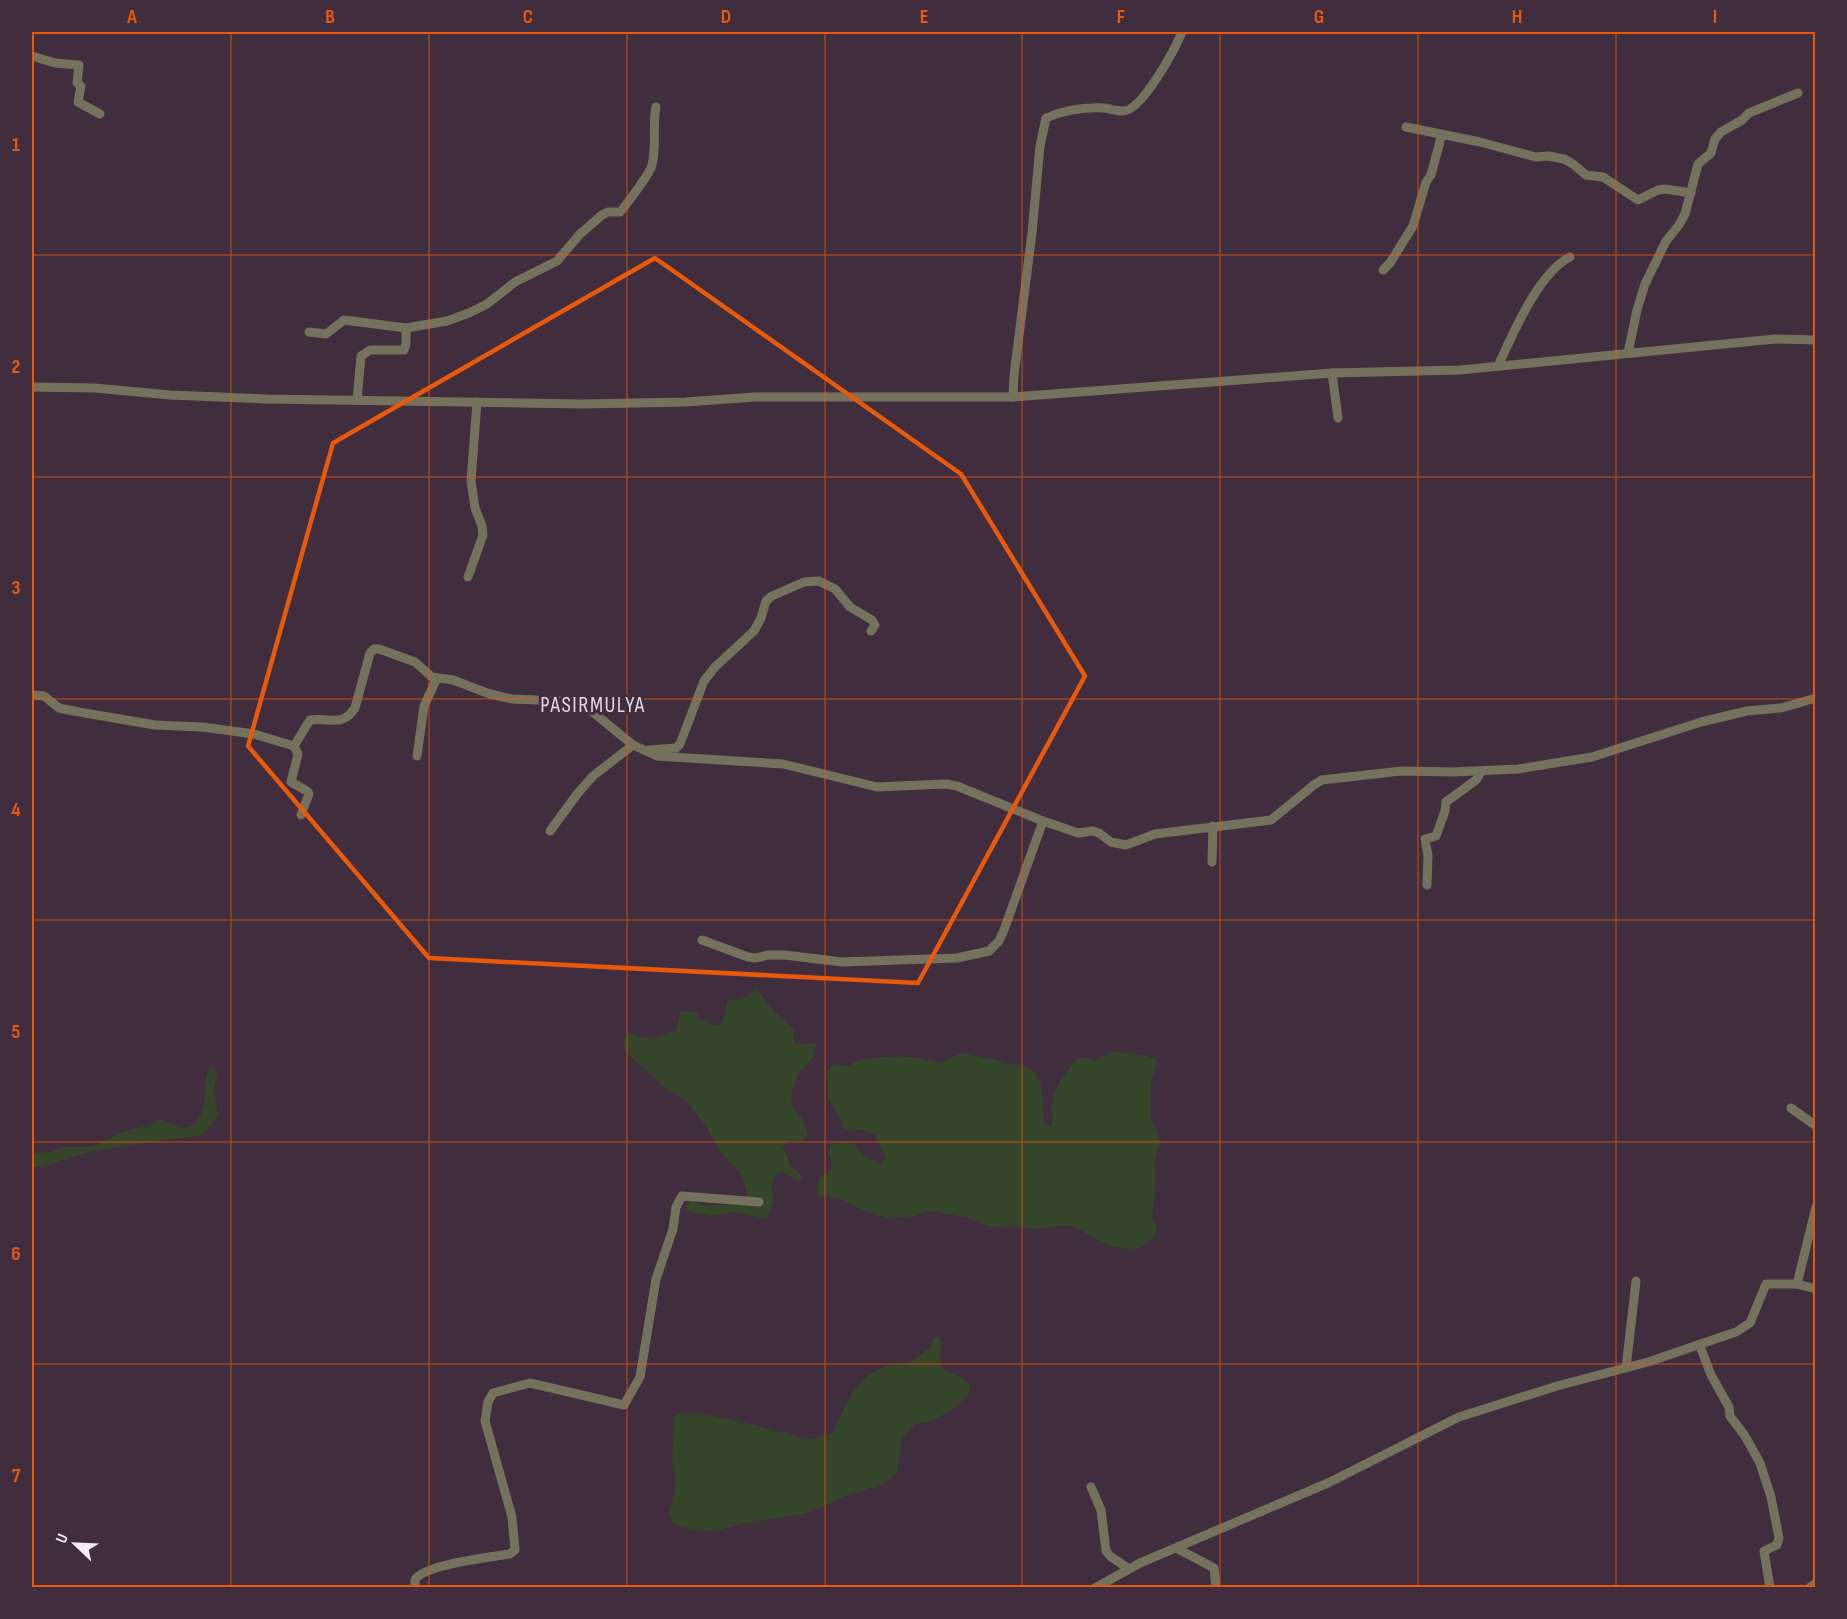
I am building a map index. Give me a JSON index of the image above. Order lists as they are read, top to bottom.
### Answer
{
  "districts": ["PASIRMULYA"],
  "north": "top left",
  "grid": {
    "columns": [
      "A",
      "B",
      "C",
      "D",
      "E",
      "F",
      "G",
      "H",
      "I"
    ],
    "rows": [
      "1",
      "2",
      "3",
      "4",
      "5",
      "6",
      "7"
    ]
  }
}
